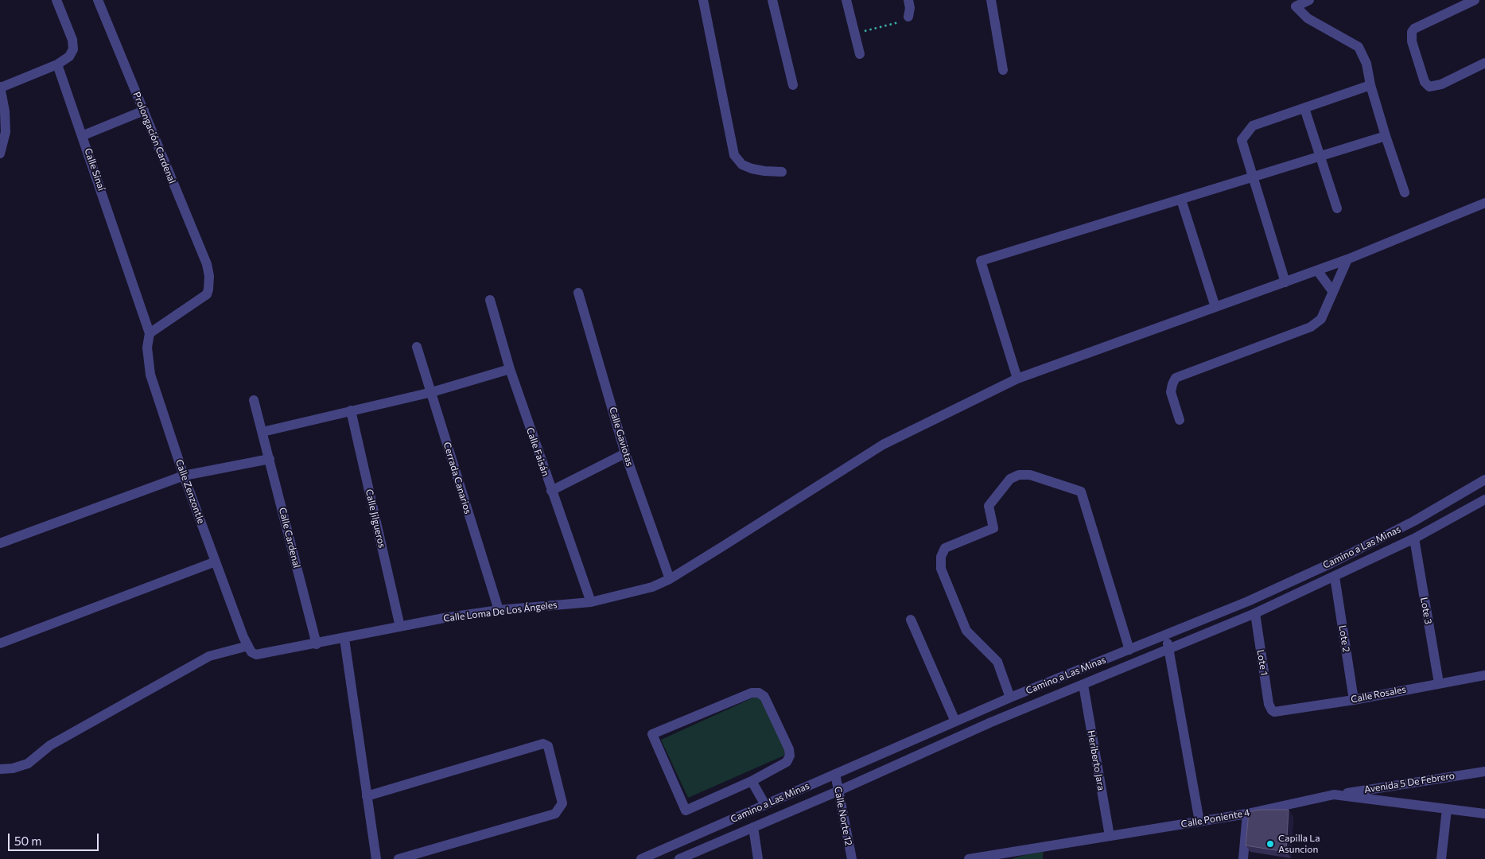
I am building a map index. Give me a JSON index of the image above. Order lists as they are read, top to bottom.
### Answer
{
  "streets": {
    "street": [
      "Prolongación Cardenal",
      "Calle Sinaí",
      "Calle Gaviotas",
      "Calle Faisán",
      "Cerrada Canarios",
      "Calle Zenzontle",
      "Calle Jilgueros",
      "Calle Cardenal",
      "Camino a Las Minas",
      "Lote 3",
      "Calle Loma De Los Ángeles",
      "Lote 2",
      "Lote 1",
      "Calle Rosales",
      "Heriberto Jara",
      "Avenida 5 De Febrero",
      "Calle Norte 12",
      "Calle Poniente 4"
    ]
  },
  "crossings": [
    ["Prolongación Cardenal", "Calle Sinaí"],
    ["Prolongación Cardenal", "Calle Zenzontle"],
    ["Calle Sinaí", "Calle Zenzontle"],
    ["Calle Gaviotas", "Calle Loma De Los Ángeles"],
    ["Calle Faisán", "Calle Loma De Los Ángeles"],
    ["Cerrada Canarios", "Calle Loma De Los Ángeles"],
    ["Calle Zenzontle", "Calle Loma De Los Ángeles"],
    ["Calle Jilgueros", "Calle Loma De Los Ángeles"],
    ["Calle Cardenal", "Calle Loma De Los Ángeles"],
    ["Camino a Las Minas", "Lote 3"],
    ["Camino a Las Minas", "Lote 2"],
    ["Camino a Las Minas", "Lote 1"],
    ["Camino a Las Minas", "Heriberto Jara"],
    ["Camino a Las Minas", "Calle Norte 12"],
    ["Lote 3", "Calle Rosales"],
    ["Lote 2", "Calle Rosales"],
    ["Lote 1", "Calle Rosales"],
    ["Heriberto Jara", "Calle Poniente 4"],
    ["Avenida 5 De Febrero", "Calle Poniente 4"]
  ],
  "places": ["Capilla La Asuncion"],
  "scale_bar": "50 m"
}
